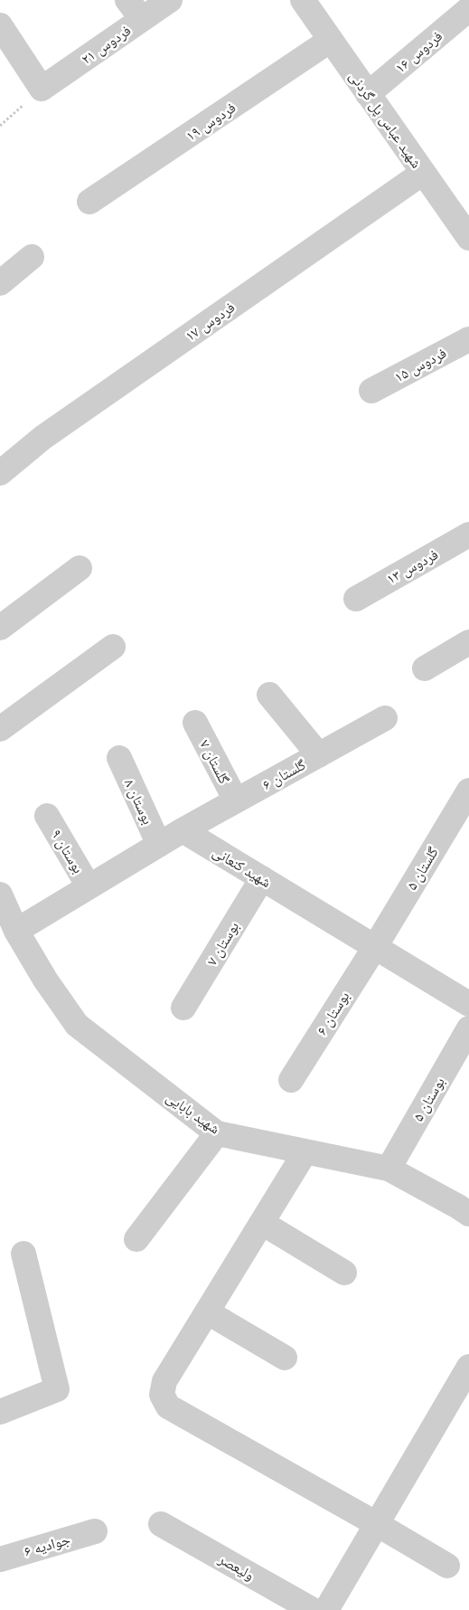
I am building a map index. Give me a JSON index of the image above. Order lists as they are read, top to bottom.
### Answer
{
  "streets": {
    "street": [
      "فردوس ۲۱",
      "فردوس ۱۶",
      "شهید عباس پل گردنی",
      "فردوس ۱۹",
      "فردوس ۱۷",
      "فردوس ۱۵",
      "فردوس ۱۳",
      "گلستان ۷",
      "گلستان ۶",
      "بوستان ۸",
      "بوستان ۹",
      "شهید کنعانی",
      "گلستان ۵",
      "بوستان ۷",
      "بوستان ۶",
      "بوستان ۵",
      "شهید بابایی",
      "جوادیه ۶",
      "ولیعصر"
    ]
  },
  "crossings": [
    ["فردوس ۱۶", "شهید عباس پل گردنی"],
    ["شهید عباس پل گردنی", "فردوس ۱۹"],
    ["شهید عباس پل گردنی", "فردوس ۱۷"],
    ["گلستان ۷", "گلستان ۶"],
    ["گلستان ۶", "شهید کنعانی"],
    ["شهید کنعانی", "گلستان ۵"],
    ["شهید کنعانی", "بوستان ۷"],
    ["شهید کنعانی", "بوستان ۶"],
    ["گلستان ۵", "بوستان ۶"],
    ["بوستان ۵", "شهید بابایی"]
  ]
}
